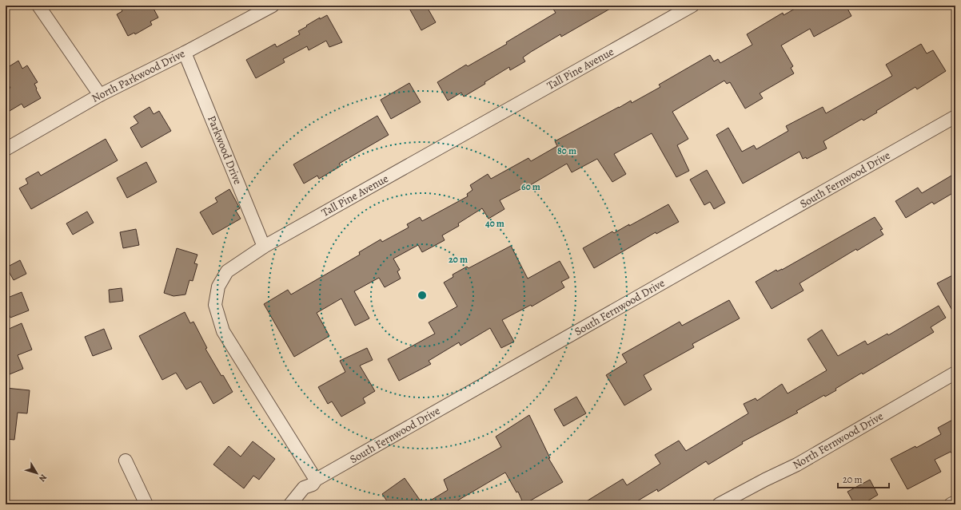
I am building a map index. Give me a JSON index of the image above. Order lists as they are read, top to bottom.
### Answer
{
  "streets": {
    "street": [
      "Tall Pine Avenue",
      "North Parkwood Drive",
      "Parkwood Drive",
      "South Fernwood Drive",
      "North Fernwood Drive"
    ]
  },
  "crossings": [
    ["Tall Pine Avenue", "Parkwood Drive"],
    ["Tall Pine Avenue", "South Fernwood Drive"],
    ["North Parkwood Drive", "Parkwood Drive"]
  ],
  "scale_bar": "20 m",
  "north": "bottom right",
  "rings": [
    "80 m",
    "60 m",
    "40 m",
    "20 m"
  ]
}
